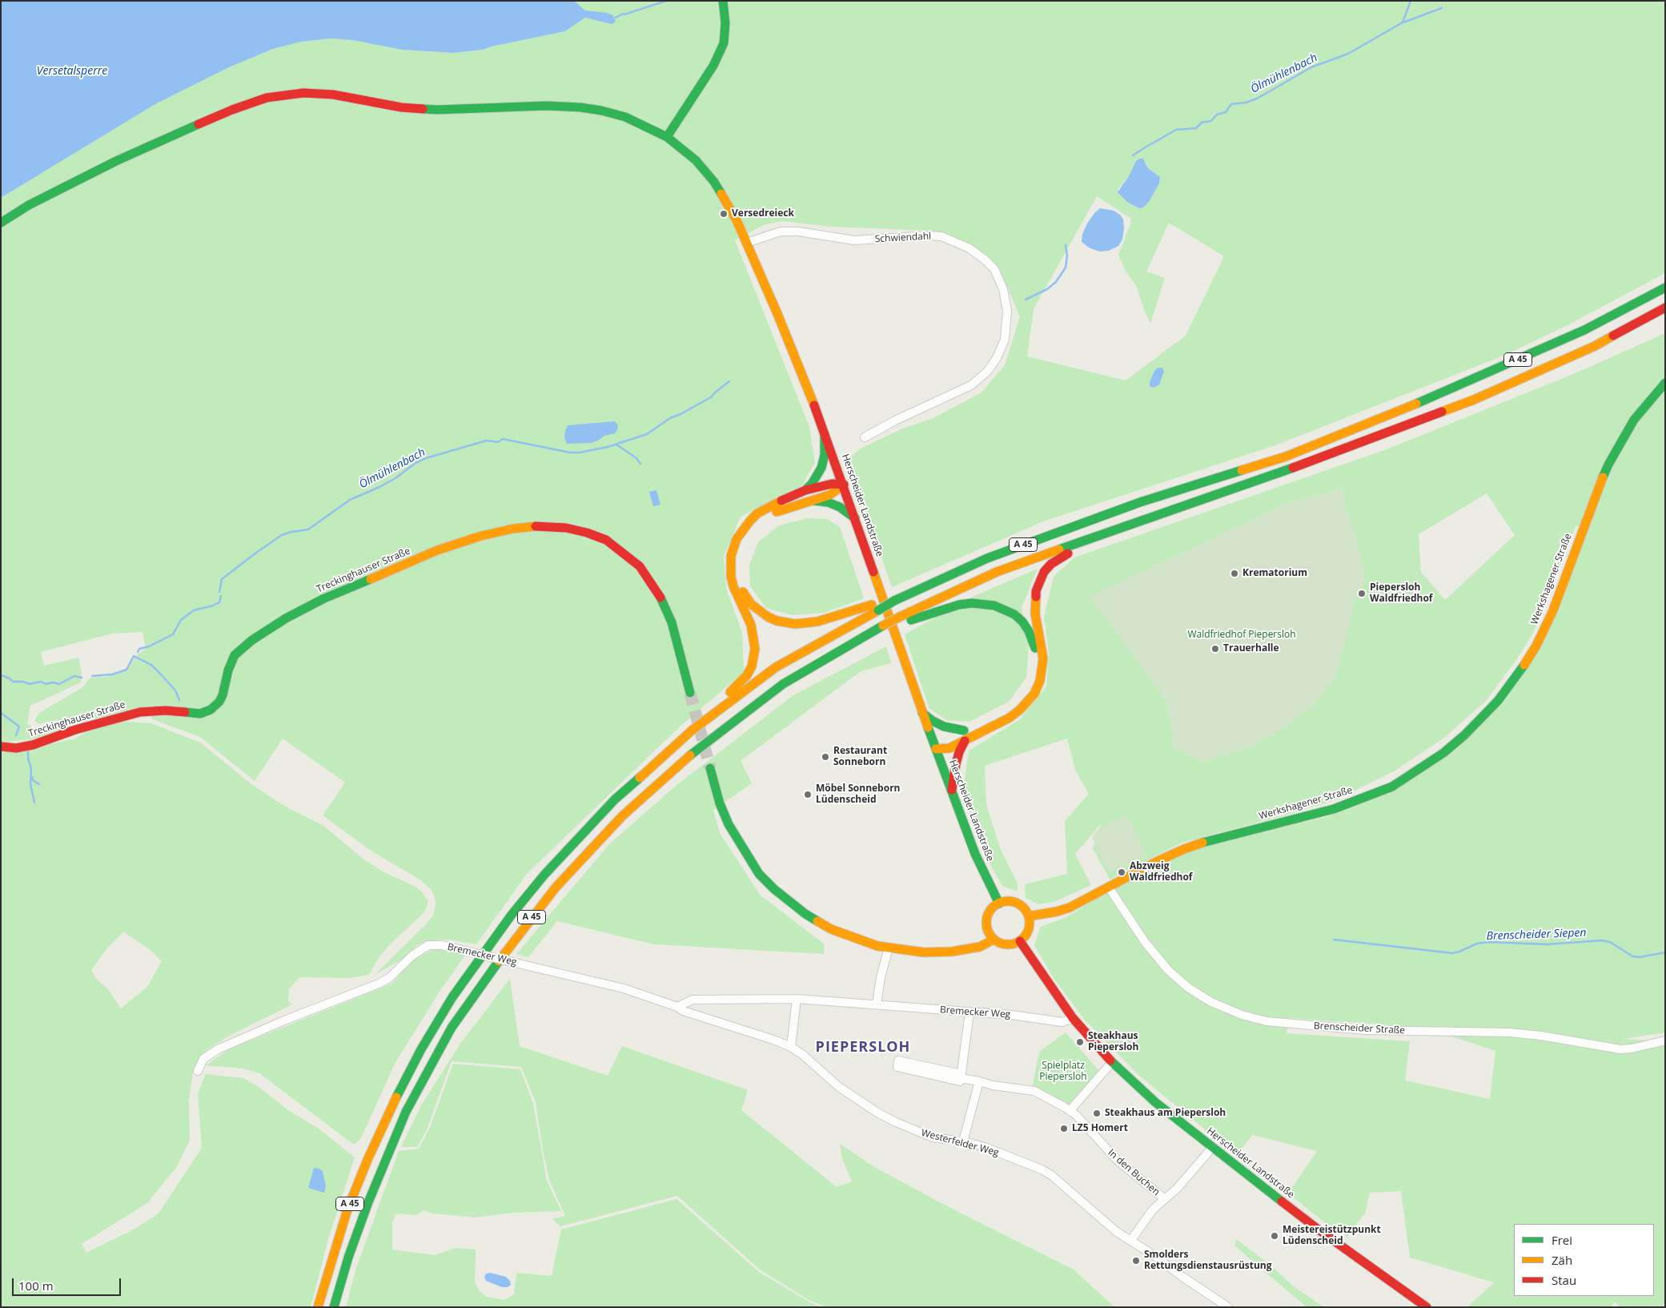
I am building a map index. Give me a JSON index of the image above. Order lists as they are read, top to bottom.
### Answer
{
  "streets": {
    "main road": [
      "A 45",
      "Herscheider Landstraße",
      "Treckinghauser Straße",
      "Werkshagener Straße"
    ],
    "street": [
      "Schwiendahl",
      "Bremecker Weg",
      "Brenscheider Straße",
      "Westerfelder Weg",
      "In den Buchen"
    ]
  },
  "crossings": [
    ["Schwiendahl", "Herscheider Landstraße"],
    ["Herscheider Landstraße", "Werkshagener Straße"],
    ["Herscheider Landstraße", "Bremecker Weg"],
    ["Werkshagener Straße", "Brenscheider Straße"],
    ["Bremecker Weg", "Westerfelder Weg"]
  ],
  "districts": ["PIEPERSLOH"],
  "water": ["Versetalsperre", "Ölmühlenbach", "Brenscheider Siepen"],
  "parks": ["Waldfriedhof Piepersloh", "Spielplatz Piepersloh"],
  "places": [
    "Versedreieck",
    "Krematorium",
    "Piepersloh Waldfriedhof",
    "Trauerhalle",
    "Restaurant Sonneborn",
    "Möbel Sonneborn Lüdenscheid",
    "Abzweig Waldfriedhof",
    "Steakhaus Piepersloh",
    "Steakhaus am Piepersloh",
    "LZ5 Homert",
    "Meistereistützpunkt Lüdenscheid",
    "Smolders Rettungsdienstausrüstung"
  ],
  "legend": ["Frei", "Zäh", "Stau"],
  "scale_bar": "100 m"
}
